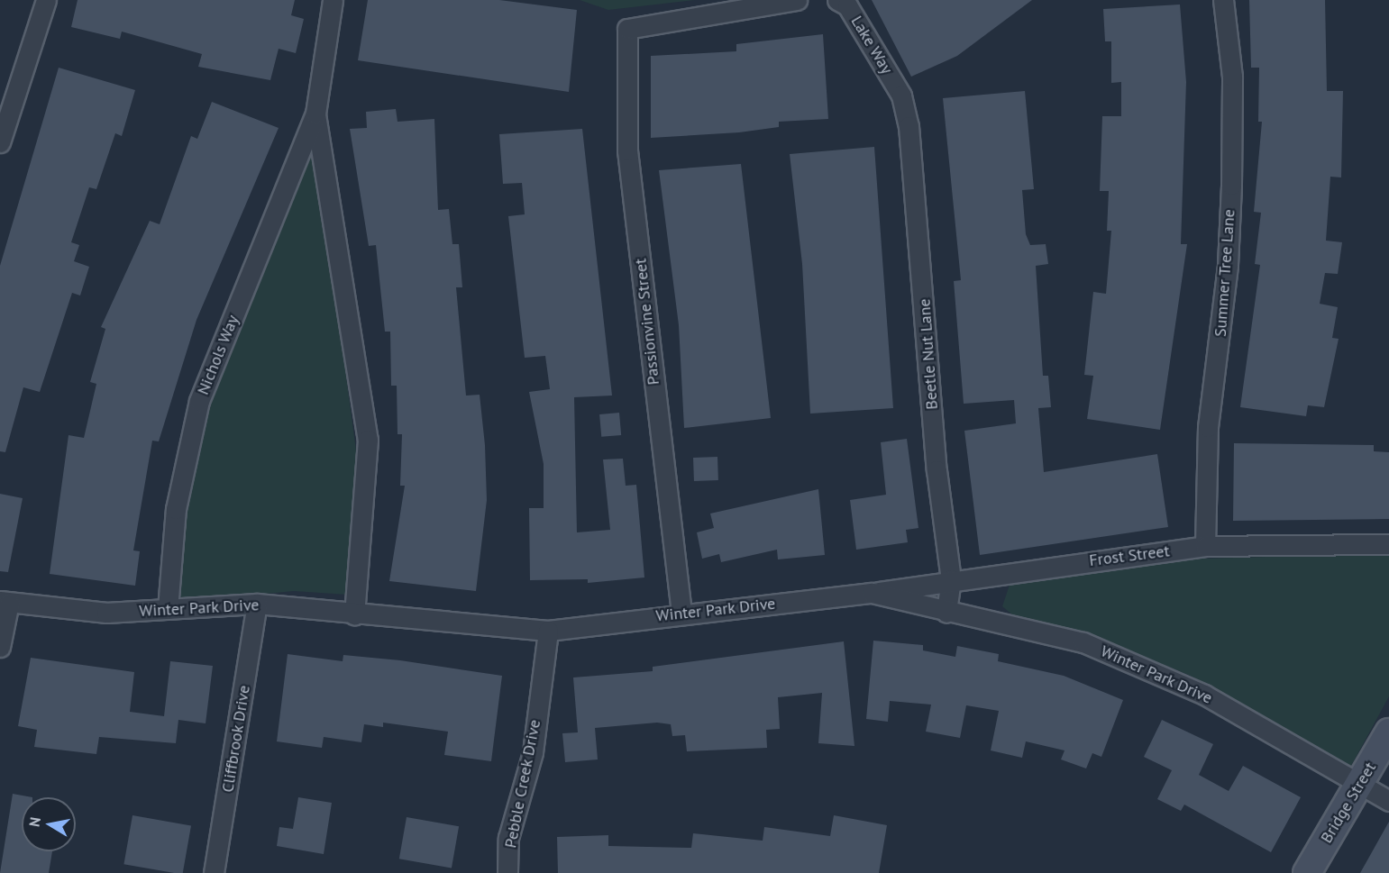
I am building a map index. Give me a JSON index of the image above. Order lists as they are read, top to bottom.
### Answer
{
  "streets": {
    "street": [
      "Lake Way",
      "Summer Tree Lane",
      "Passionvine Street",
      "Beetle Nut Lane",
      "Nichols Way",
      "Frost Street",
      "Winter Park Drive",
      "Cliffbrook Drive",
      "Pebble Creek Drive",
      "Bridge Street"
    ]
  },
  "crossings": [
    ["Lake Way", "Beetle Nut Lane"],
    ["Summer Tree Lane", "Frost Street"],
    ["Passionvine Street", "Winter Park Drive"],
    ["Beetle Nut Lane", "Frost Street"],
    ["Beetle Nut Lane", "Winter Park Drive"],
    ["Nichols Way", "Winter Park Drive"],
    ["Frost Street", "Winter Park Drive"],
    ["Winter Park Drive", "Cliffbrook Drive"],
    ["Winter Park Drive", "Pebble Creek Drive"],
    ["Winter Park Drive", "Bridge Street"]
  ],
  "north": "left"
}
